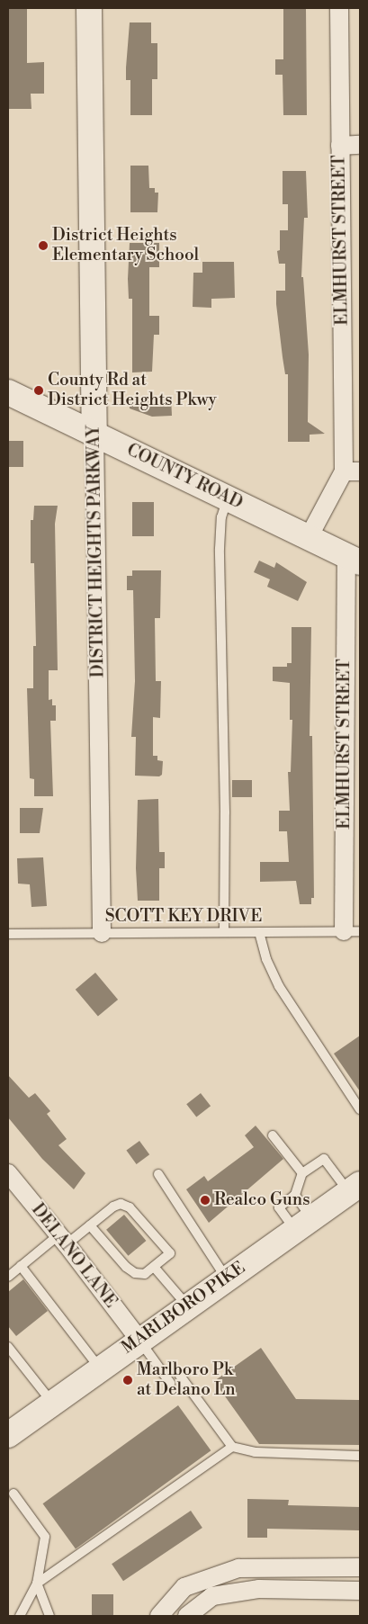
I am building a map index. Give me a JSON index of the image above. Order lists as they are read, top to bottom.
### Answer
{
  "streets": {
    "street": [
      "ELMHURST STREET",
      "COUNTY ROAD",
      "DISTRICT HEIGHTS PARKWAY",
      "DELANO LANE",
      "MARLBORO PIKE"
    ],
    "lane": ["SCOTT KEY DRIVE"]
  },
  "crossings": [
    ["ELMHURST STREET", "COUNTY ROAD"],
    ["ELMHURST STREET", "SCOTT KEY DRIVE"],
    ["COUNTY ROAD", "DISTRICT HEIGHTS PARKWAY"],
    ["DISTRICT HEIGHTS PARKWAY", "SCOTT KEY DRIVE"],
    ["DELANO LANE", "MARLBORO PIKE"]
  ],
  "places": [
    "District Heights Elementary School",
    "County Rd at District Heights Pkwy",
    "Realco Guns",
    "Marlboro Pk at Delano Ln"
  ]
}
